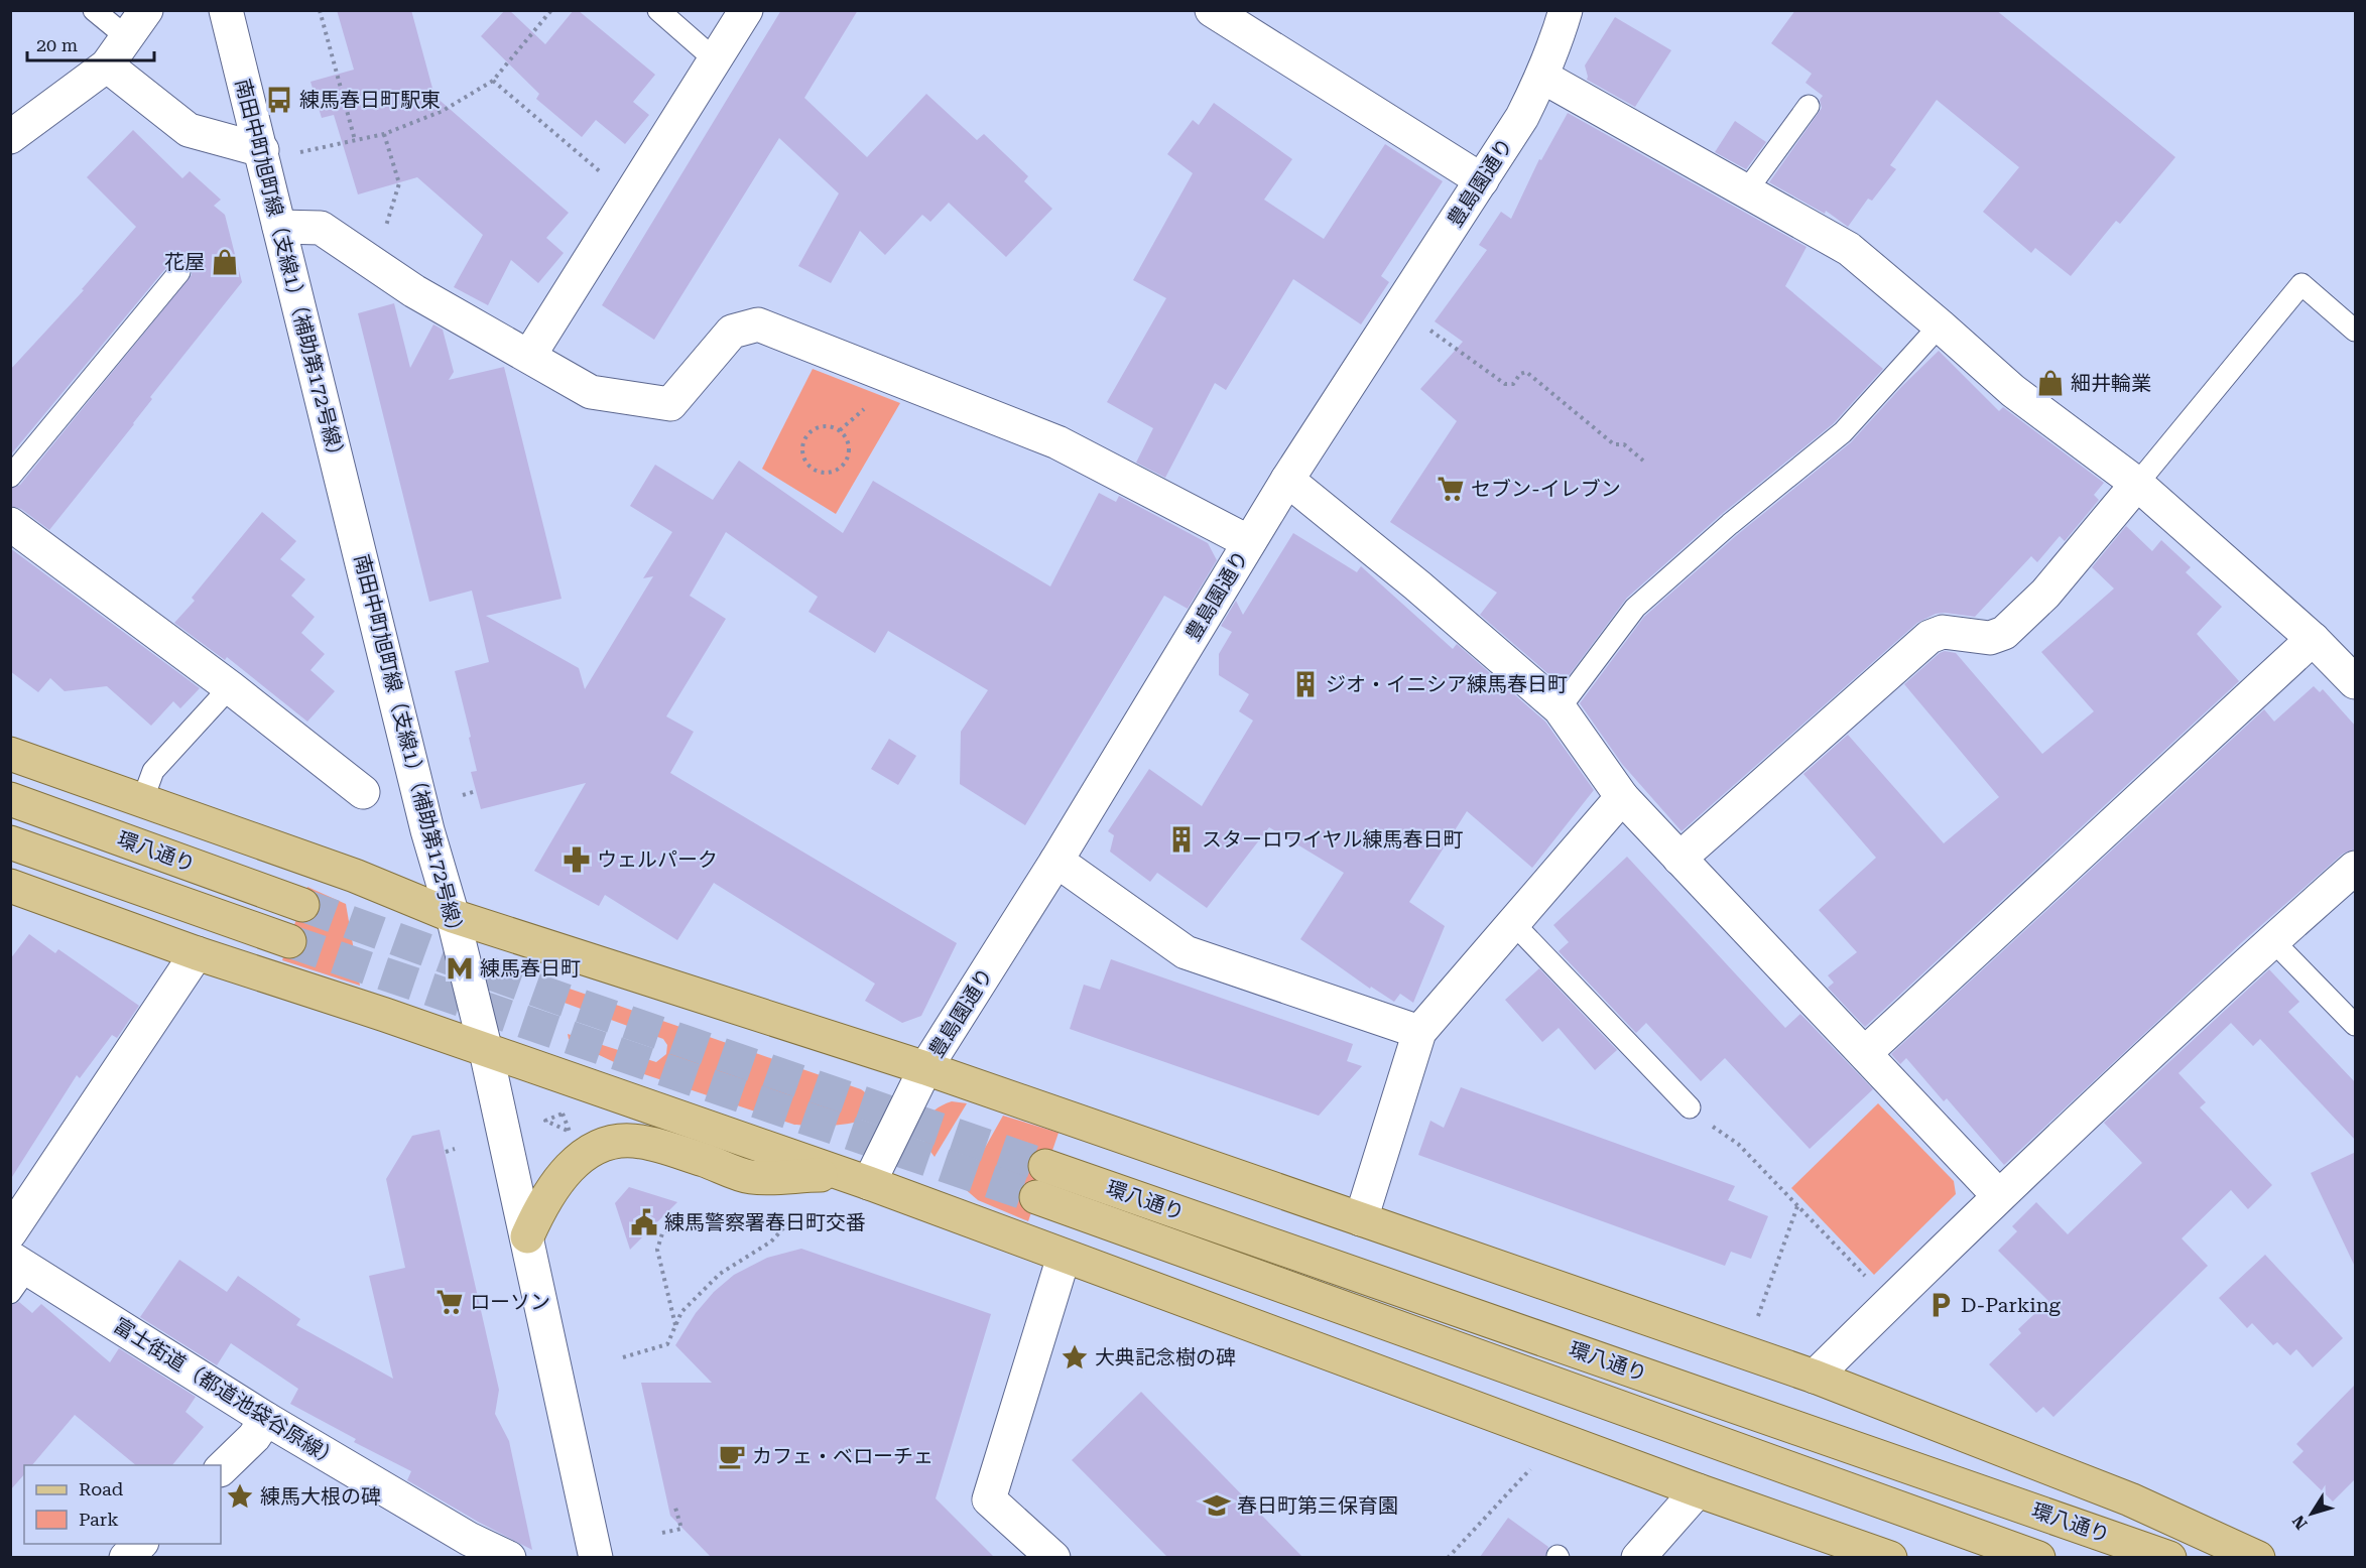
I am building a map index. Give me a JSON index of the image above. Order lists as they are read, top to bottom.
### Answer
{
  "streets": {
    "main road": ["環八通り"],
    "street": ["豊島園通り", "南田中町旭町線（支線1）（補助第172号線）", "富士街道（都道池袋谷原線）"]
  },
  "places": {
    "bus stop": ["練馬春日町駅東"],
    "shop": ["花屋", "細井輪業"],
    "supermarket": ["セブン-イレブン", "ローソン"],
    "building": ["ジオ・イニシア練馬春日町", "スターロワイヤル練馬春日町"],
    "pharmacy": ["ウェルパーク"],
    "metro station": ["練馬春日町"],
    "public building": ["練馬警察署春日町交番"],
    "parking": ["D-Parking"],
    "place": ["大典記念樹の碑", "練馬大根の碑"],
    "cafe": ["カフェ・ベローチェ"],
    "school or university": ["春日町第三保育園"]
  },
  "legend": ["Road", "Park"],
  "scale_bar": "20 m",
  "north": "bottom left"
}
